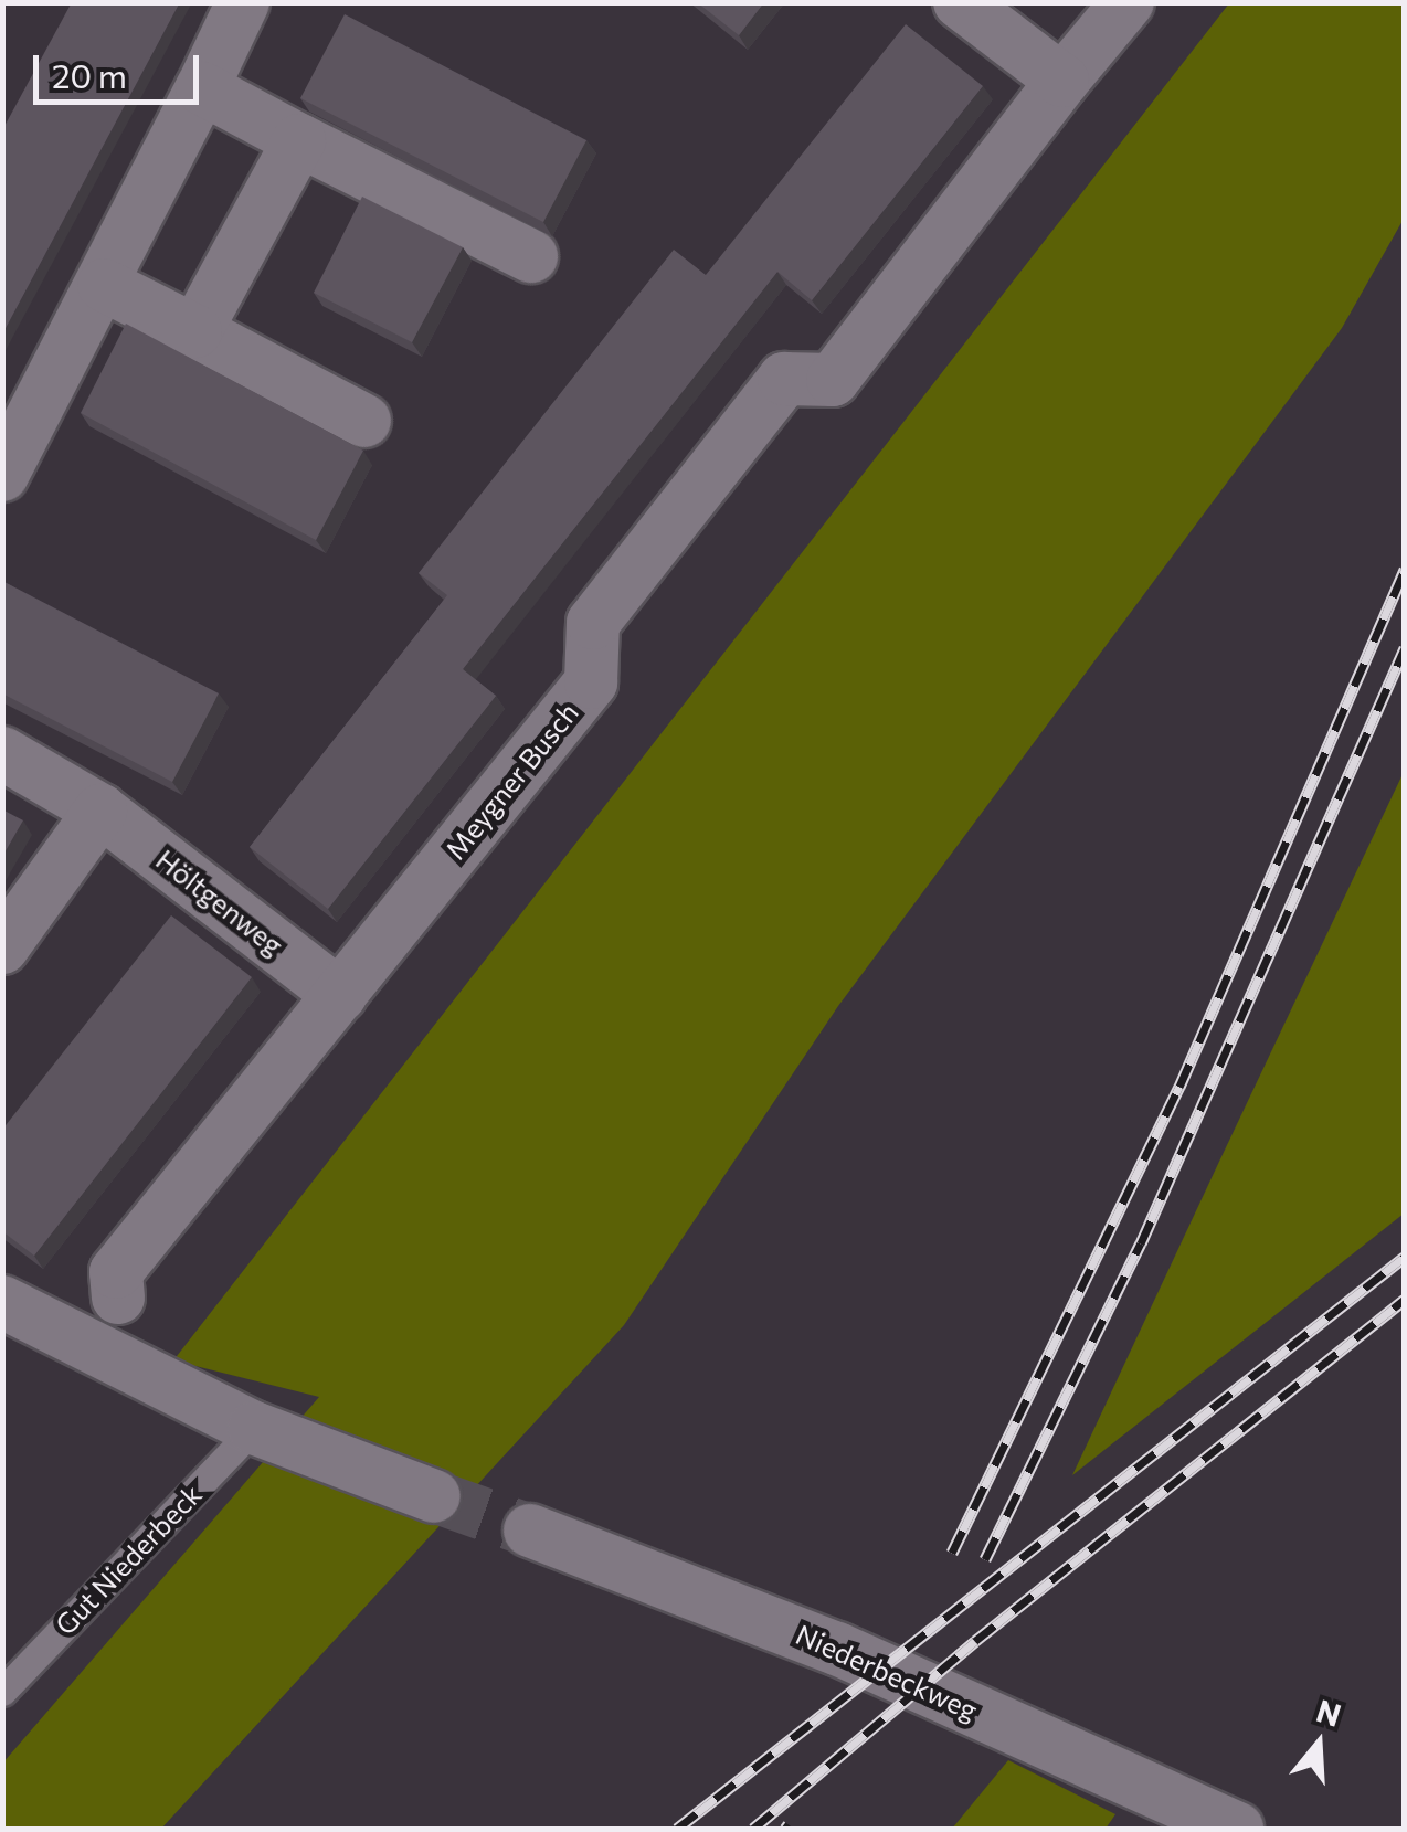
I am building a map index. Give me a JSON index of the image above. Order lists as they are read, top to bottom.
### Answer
{
  "streets": {
    "street": ["Meygner Busch", "Höltgenweg", "Niederbeckweg"],
    "lane": ["Gut Niederbeck"]
  },
  "crossings": [
    ["Meygner Busch", "Höltgenweg"]
  ],
  "scale_bar": "20 m",
  "north": "top"
}
